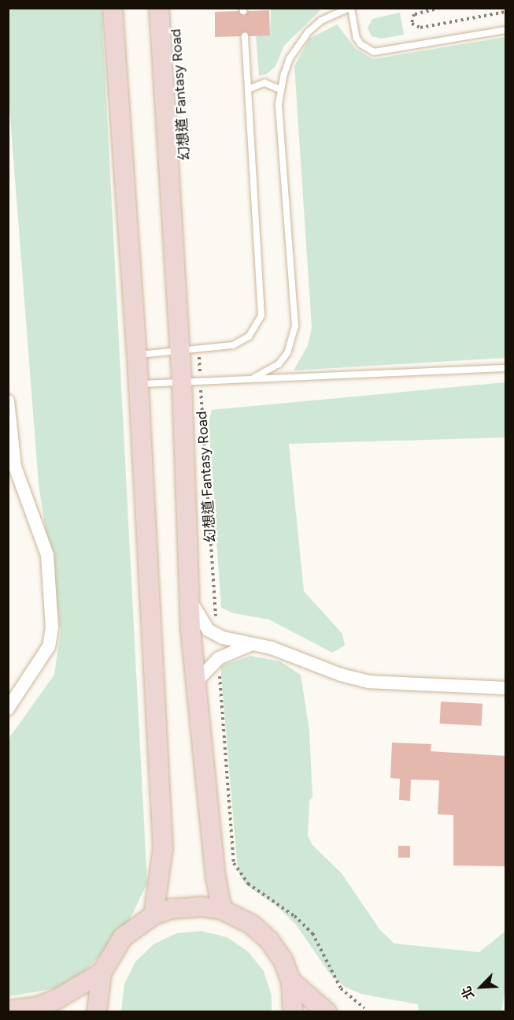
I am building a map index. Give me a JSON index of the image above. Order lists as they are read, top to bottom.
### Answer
{
  "streets": {
    "main road": ["幻想道 Fantasy Road"]
  },
  "north": "bottom left"
}
